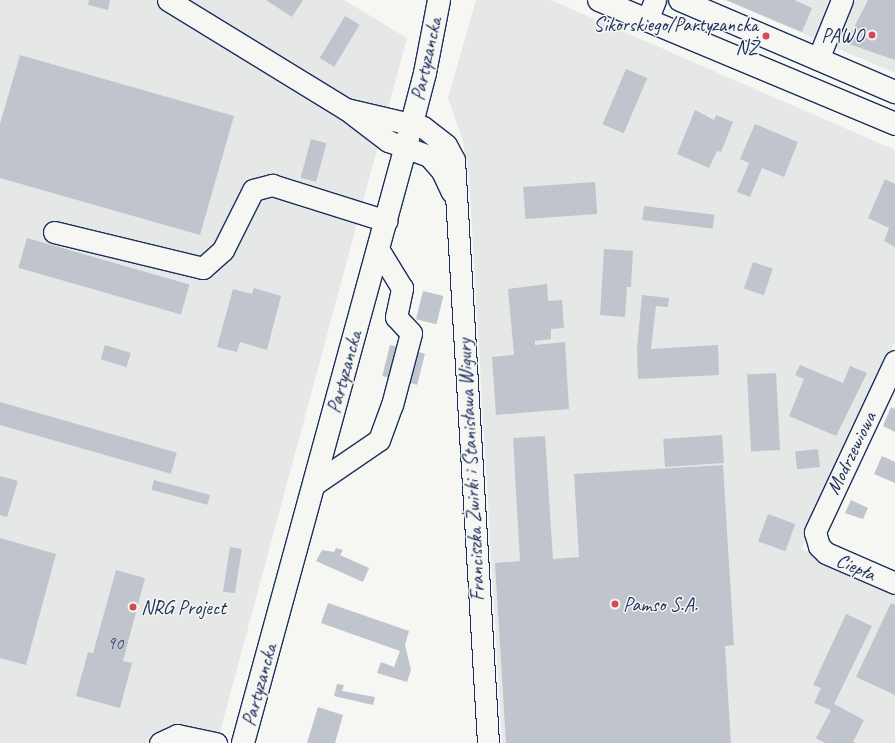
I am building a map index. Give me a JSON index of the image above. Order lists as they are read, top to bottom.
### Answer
{
  "streets": {
    "main road": ["Partyzancka"],
    "street": ["Modrzewiowa", "Franciszka Żwirki i Stanisława Wigury", "Ciepła"]
  },
  "crossings": [
    ["Partyzancka", "Franciszka Żwirki i Stanisława Wigury"],
    ["Modrzewiowa", "Ciepła"]
  ],
  "places": [
    "PAWO",
    "Sikorskiego/Partyzancka NŻ",
    "Pamso S.A.",
    "NRG Project"
  ],
  "house_numbers": ["90"]
}
